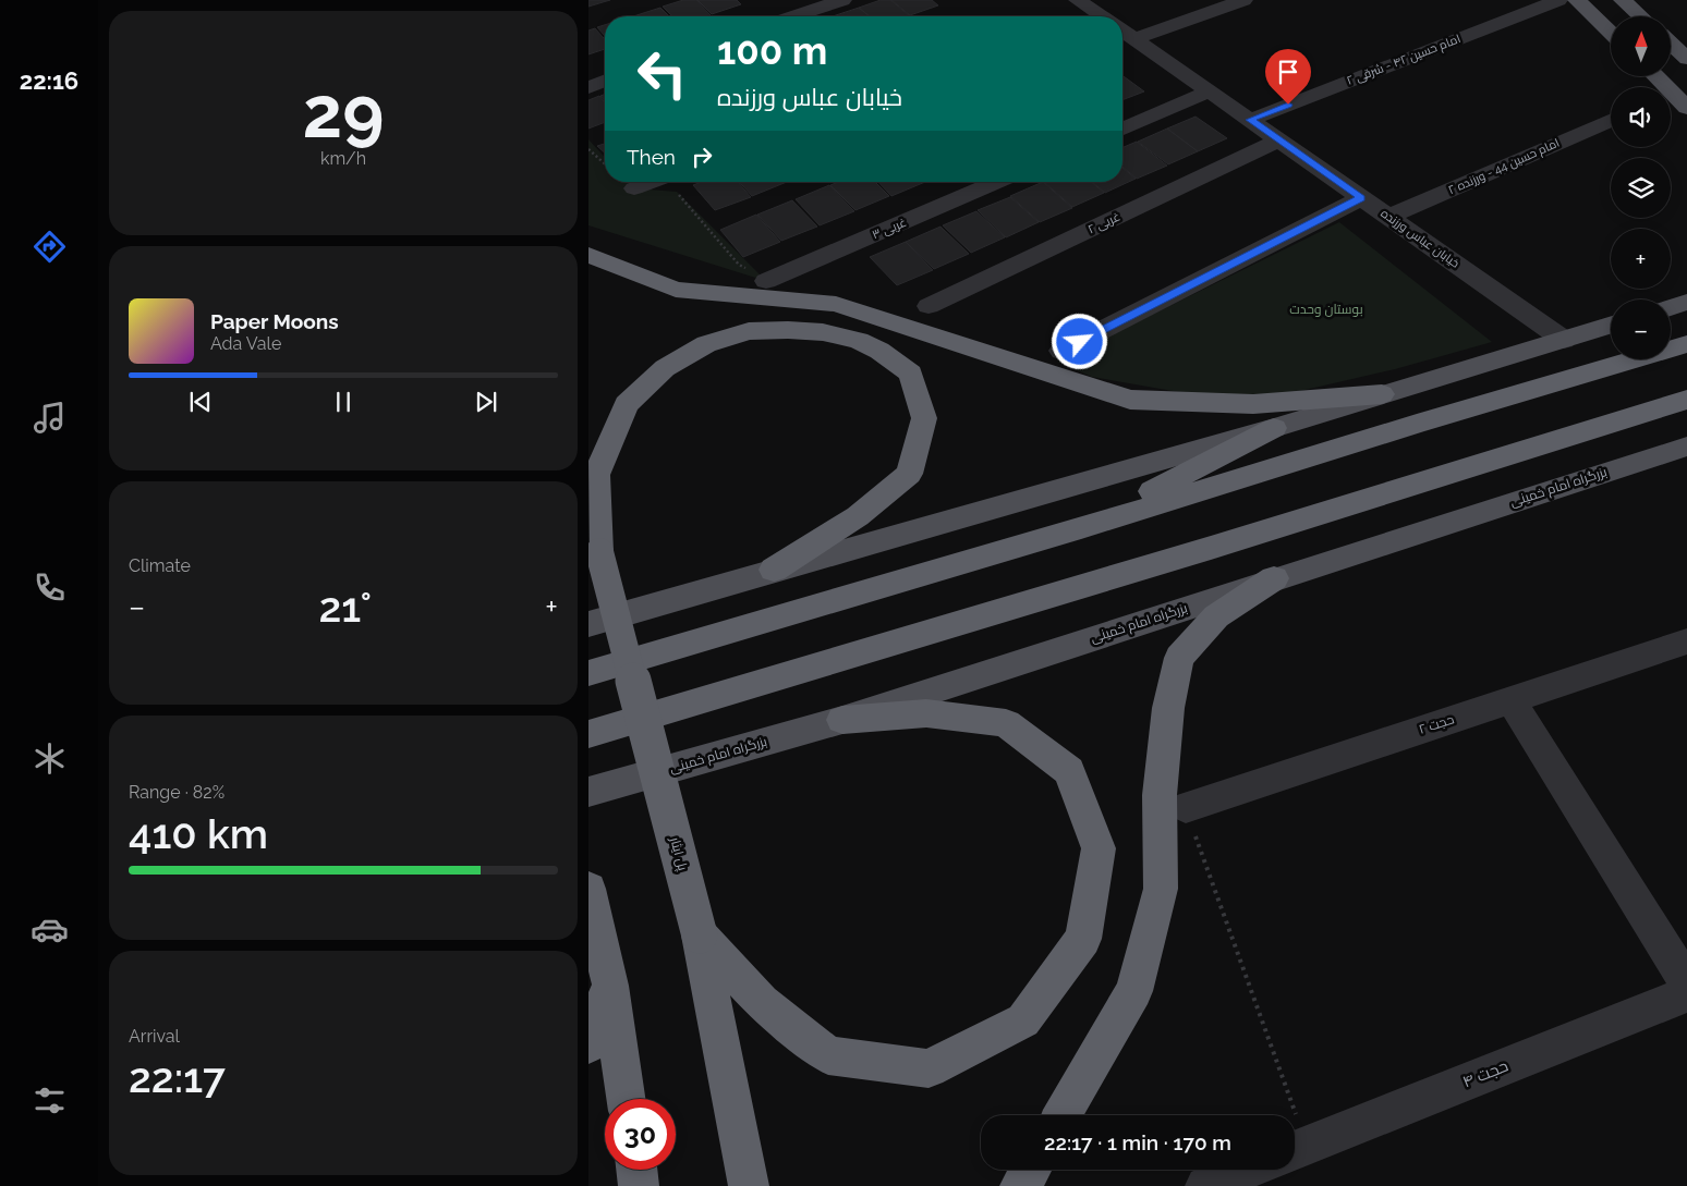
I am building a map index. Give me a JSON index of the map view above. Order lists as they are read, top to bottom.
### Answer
{
  "streets": {
    "highway": ["پل ایثار"],
    "main road": ["بزرگراه امام خمینی"],
    "street": [
      "امام حسین ۴۲ - شرقی ۲",
      "امام حسین 44 - ورزنده ۲",
      "غربی ۲",
      "غربی ۳",
      "خیابان عباس ورزنده",
      "حجت ۲",
      "حجت ۴"
    ]
  },
  "crossings": [
    ["امام حسین ۴۲ - شرقی ۲", "خیابان عباس ورزنده"],
    ["امام حسین 44 - ورزنده ۲", "خیابان عباس ورزنده"],
    ["غربی ۲", "خیابان عباس ورزنده"]
  ],
  "parks": ["بوستان وحدت"],
  "north": "top",
  "page": {
    "tabs": "22:16",
    "tile": [
      ["29", "km/h"],
      "Climate",
      ["Range · 82%", "410 km"],
      ["Arrival", "22:17"]
    ],
    "map_buttons": ["+", "−"],
    "turn": ["100 m", "خیابان عباس ورزنده"],
    "then": "Then",
    "song": ["Paper Moons", "Ada Vale"],
    "heat": ["−", "21°", "+"],
    "limit": "30",
    "trip": "22:17 · 1 min · 170 m"
  }
}
